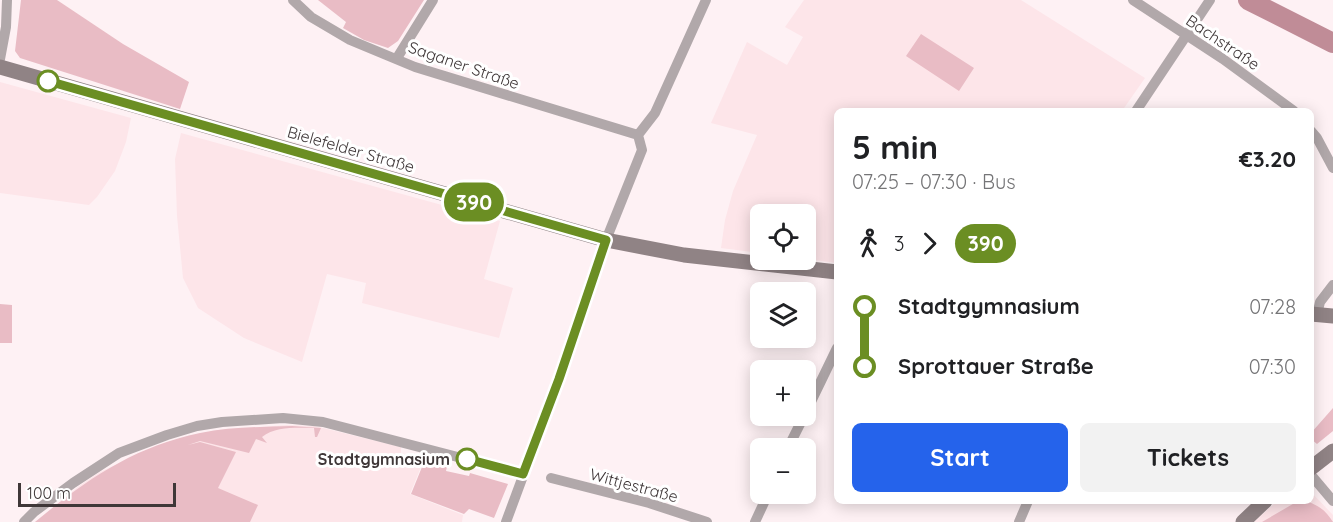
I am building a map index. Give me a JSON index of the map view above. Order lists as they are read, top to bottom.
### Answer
{
  "streets": {
    "main road": ["Bielefelder Straße"],
    "street": ["Bachstraße", "Saganer Straße", "Wittjestraße"]
  },
  "places": ["Stadtgymnasium"],
  "lines": ["bus line 390"],
  "scale_bar": "100 m",
  "page": {
    "on_map": "390",
    "heading": ["5 min", "07:25 – 07:30 · Bus", "€3.20"],
    "map_buttons": ["+", "−"],
    "legs": ["3", "390"],
    "list": [
      {
        "name": "Stadtgymnasium",
        "value": "07:28"
      },
      {
        "name": "Sprottauer Straße",
        "value": "07:30"
      }
    ],
    "buttons": ["Start", "Tickets"],
    "scale": "100 m"
  }
}
